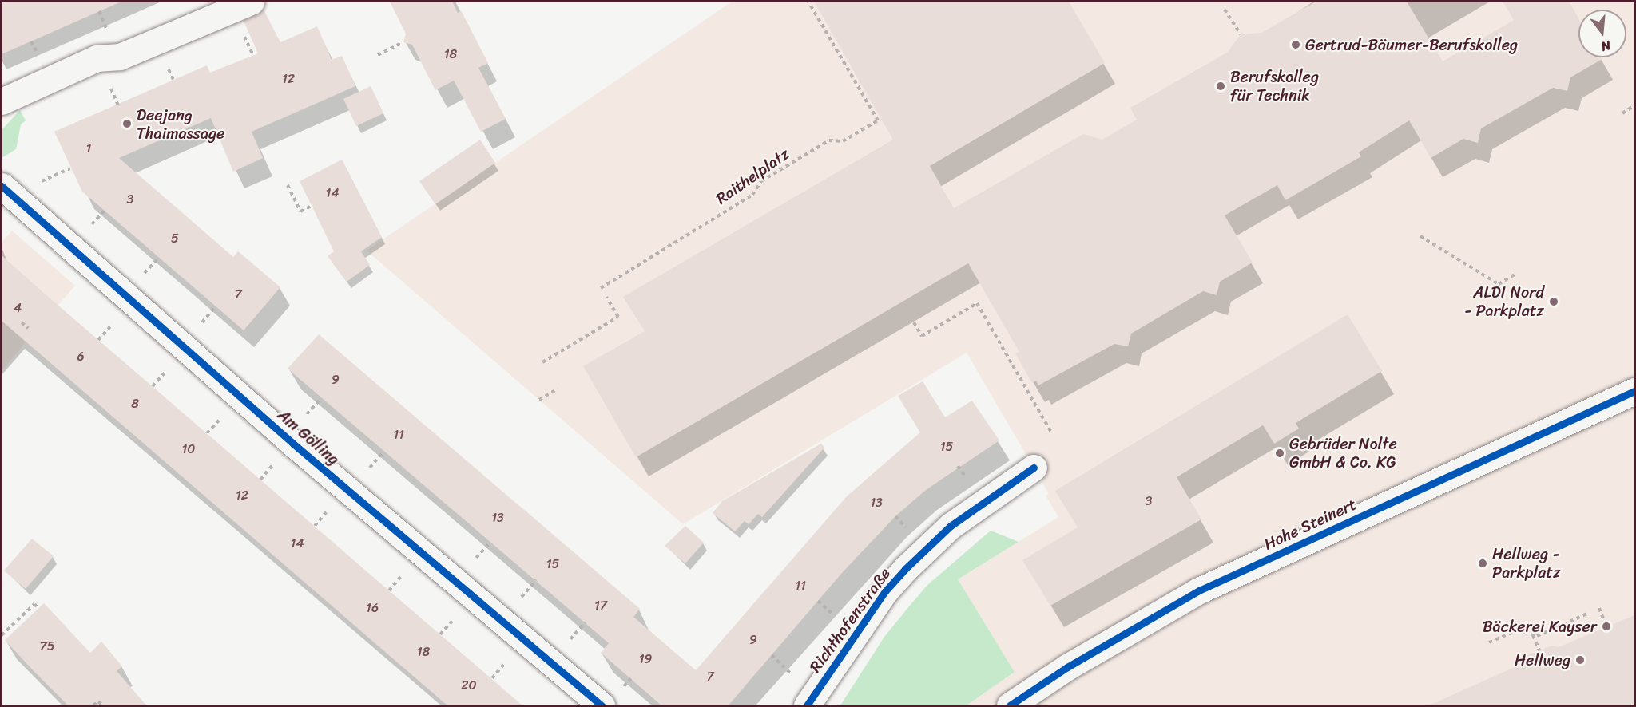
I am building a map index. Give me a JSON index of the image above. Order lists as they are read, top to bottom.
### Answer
{
  "streets": {
    "street": ["Am Gölling", "Hohe Steinert", "Richthofenstraße"],
    "path": ["Raithelplatz"]
  },
  "places": [
    "Gertrud-Bäumer-Berufskolleg",
    "Berufskolleg für Technik",
    "Deejang Thaimassage",
    "ALDI Nord - Parkplatz",
    "Gebrüder Nolte GmbH & Co. KG",
    "Hellweg - Parkplatz",
    "Bäckerei Kayser",
    "Hellweg"
  ],
  "house_numbers": [
    "18",
    "12",
    "1",
    "14",
    "3",
    "5",
    "7",
    "4",
    "6",
    "9",
    "8",
    "11",
    "15",
    "10",
    "12",
    "3",
    "13",
    "13",
    "14",
    "15",
    "11",
    "17",
    "16",
    "9",
    "75",
    "18",
    "19",
    "7",
    "20"
  ],
  "north": "bottom"
}
